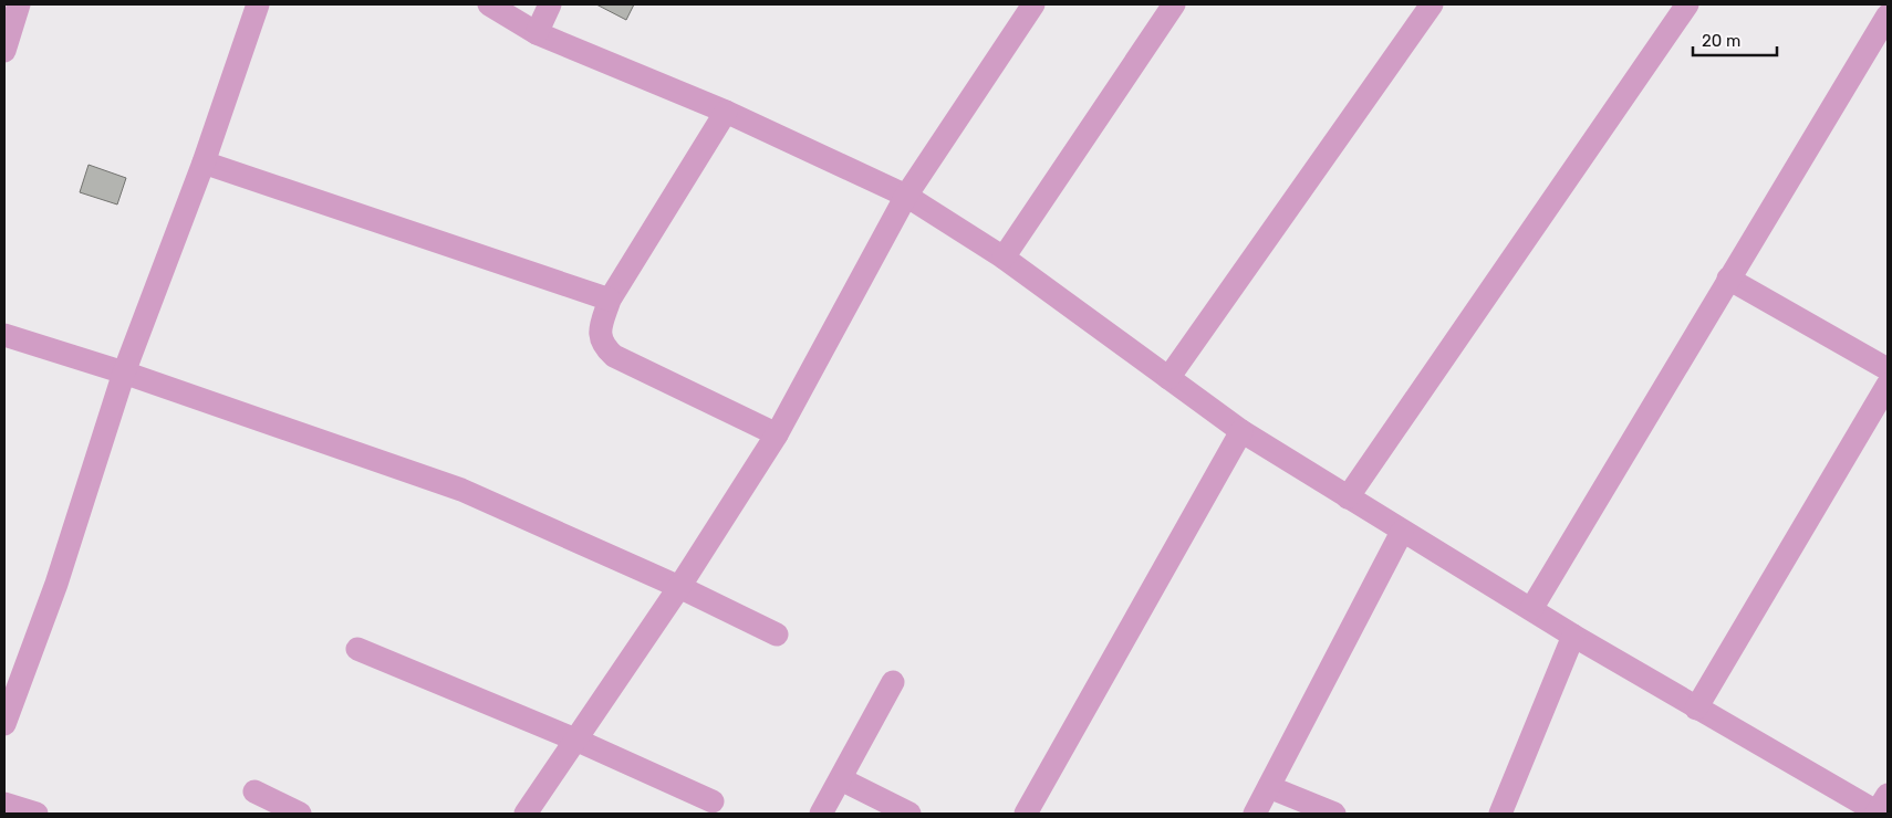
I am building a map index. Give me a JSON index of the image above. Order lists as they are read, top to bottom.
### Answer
{
  "scale_bar": "20 m"
}
